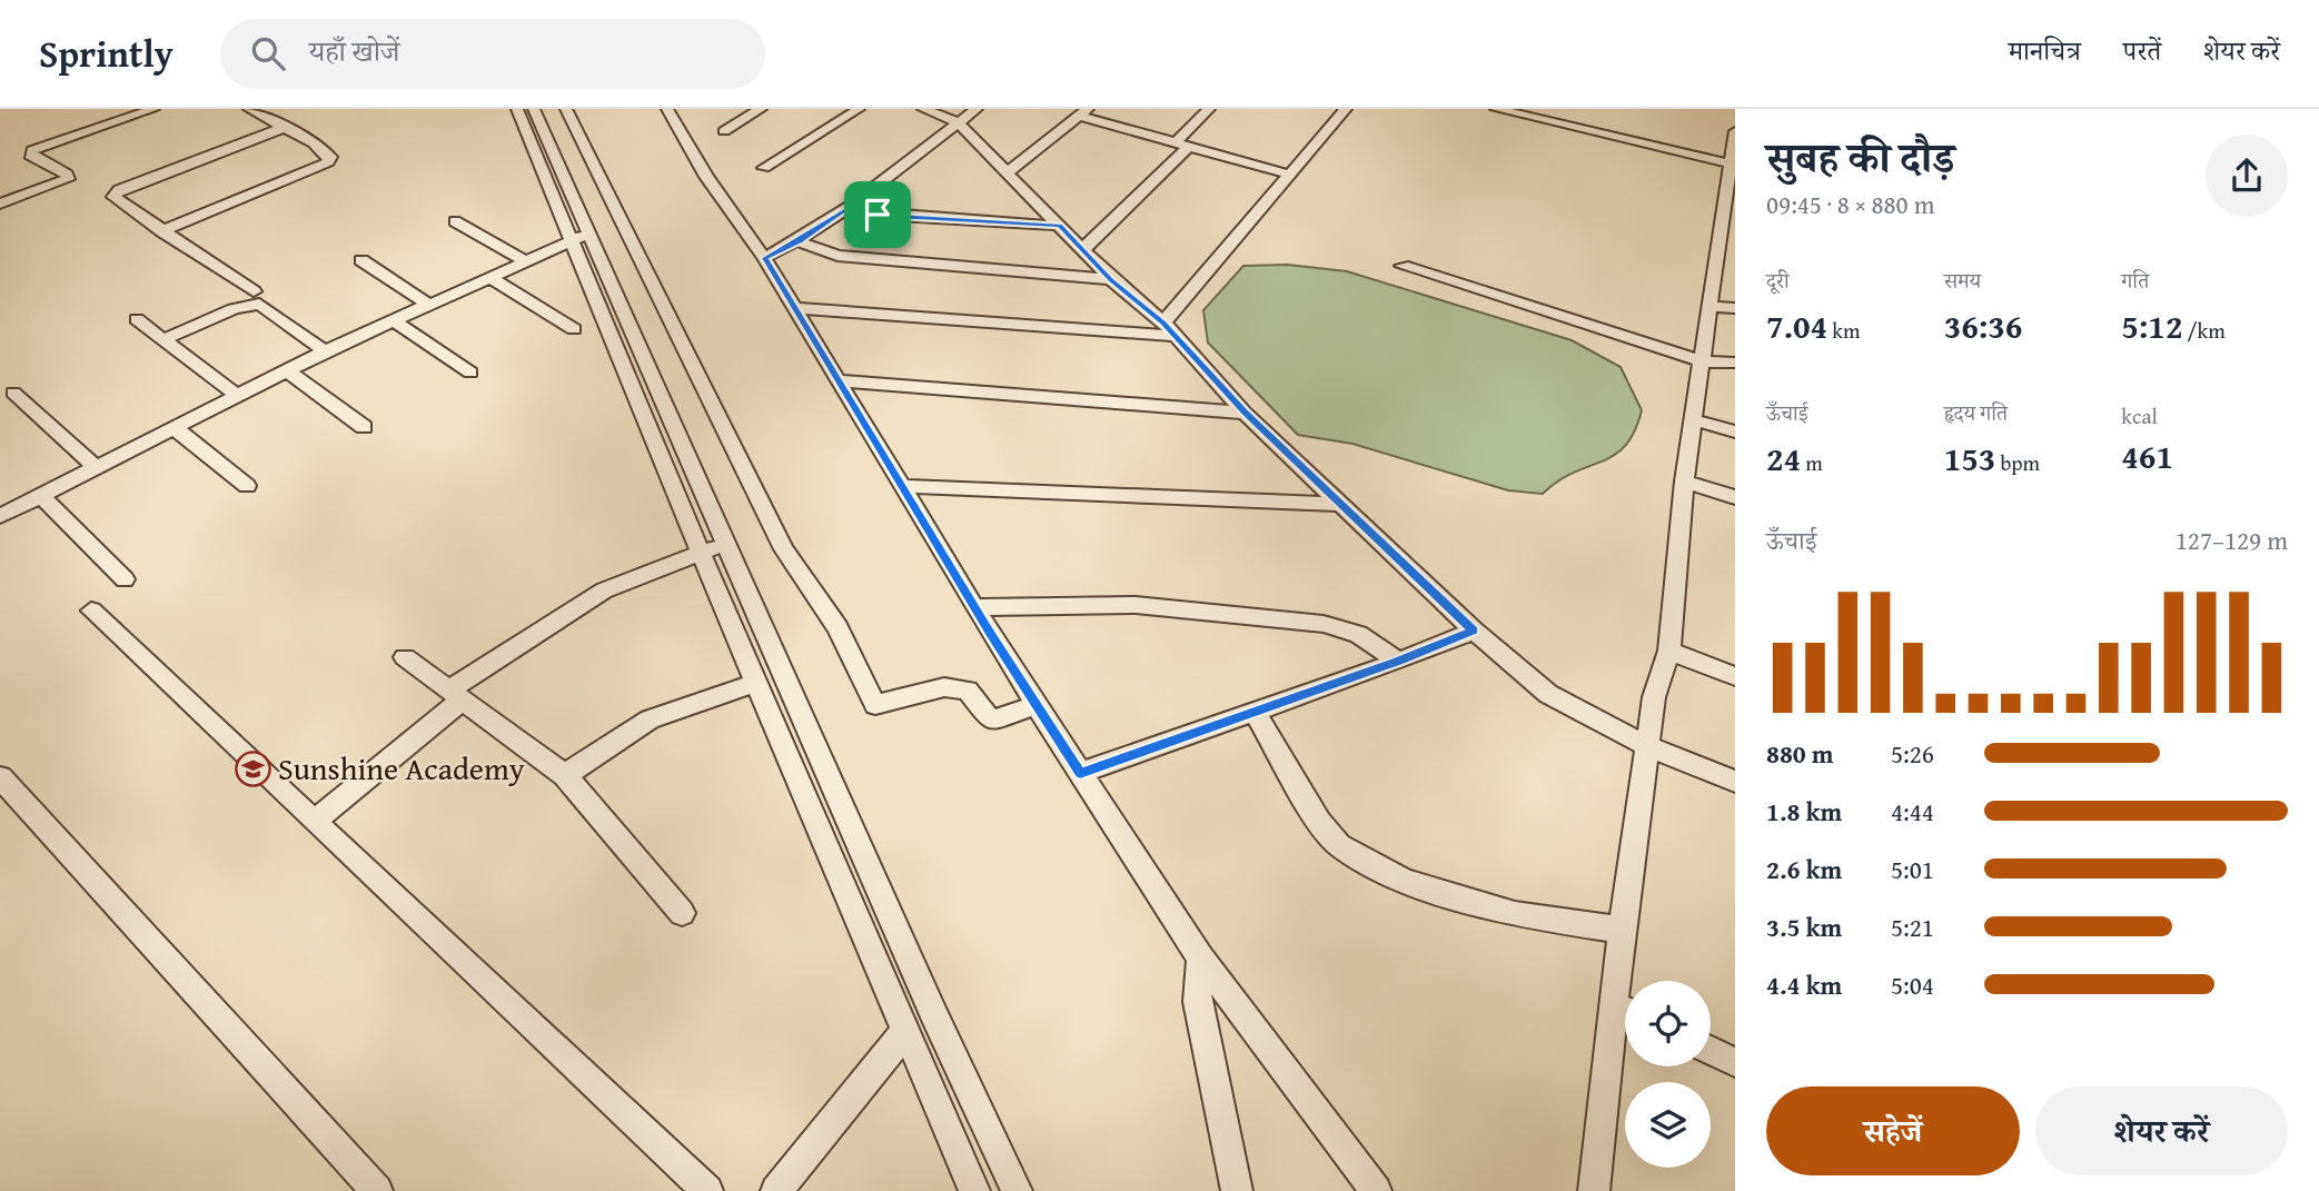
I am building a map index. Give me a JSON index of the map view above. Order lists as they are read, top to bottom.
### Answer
{
  "places": {
    "school or university": ["Sunshine Academy"]
  },
  "page": {
    "header": "Sprintly",
    "search": "यहाँ खोजें",
    "nav": ["मानचित्र", "परतें", "शेयर करें"],
    "heading": ["सुबह की दौड़", "09:45 · 8 × 880 m"],
    "stats": [
      ["दूरी", "7.04 km"],
      ["समय", "36:36"],
      ["गति", "5:12 /km"],
      ["ऊँचाई", "24 m"],
      ["हृदय गति", "153 bpm"],
      ["kcal", "461"]
    ],
    "chart": ["ऊँचाई", "127–129 m"],
    "list": [
      {
        "name": "880 m",
        "note": "5:26"
      },
      {
        "name": "1.8 km",
        "note": "4:44"
      },
      {
        "name": "2.6 km",
        "note": "5:01"
      },
      {
        "name": "3.5 km",
        "note": "5:21"
      },
      {
        "name": "4.4 km",
        "note": "5:04"
      }
    ],
    "buttons": ["सहेजें", "शेयर करें"]
  }
}
